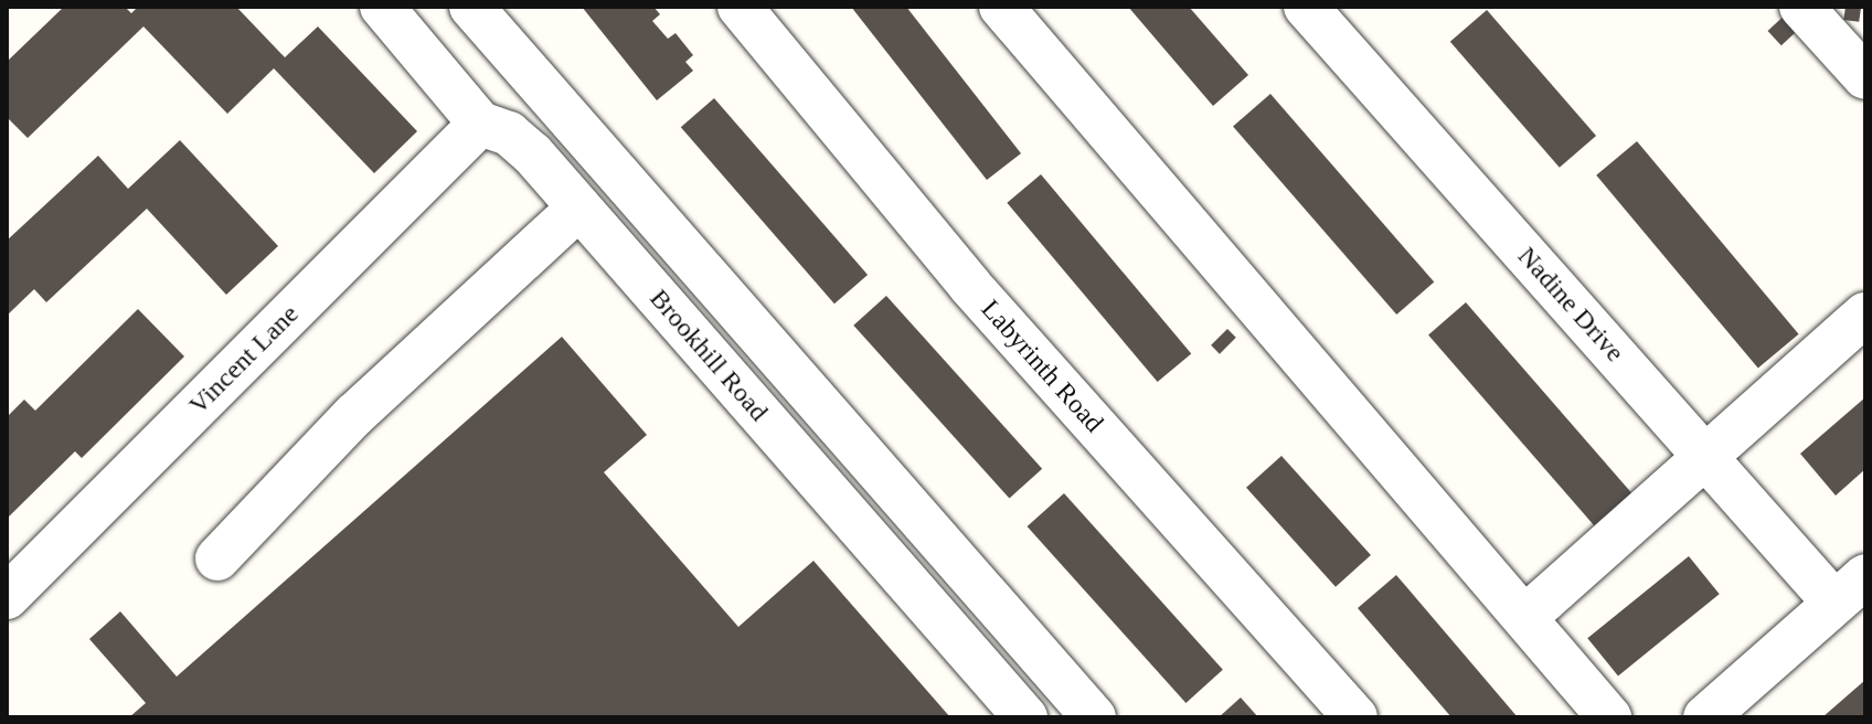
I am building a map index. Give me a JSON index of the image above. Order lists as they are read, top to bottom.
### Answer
{
  "streets": {
    "street": [
      "Nadine Drive",
      "Brookhill Road",
      "Vincent Lane",
      "Labyrinth Road"
    ]
  },
  "crossings": [
    ["Brookhill Road", "Vincent Lane"]
  ]
}
